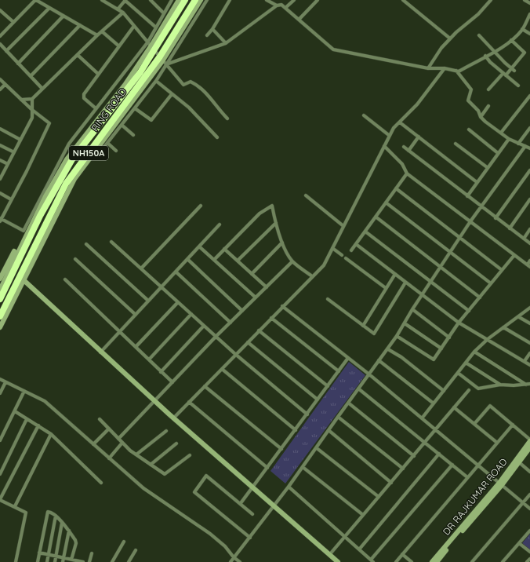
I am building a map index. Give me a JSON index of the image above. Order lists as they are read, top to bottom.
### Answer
{
  "streets": {
    "highway": ["RING ROAD", "NH150A"],
    "street": ["DR RAJKUMAR ROAD"]
  }
}
